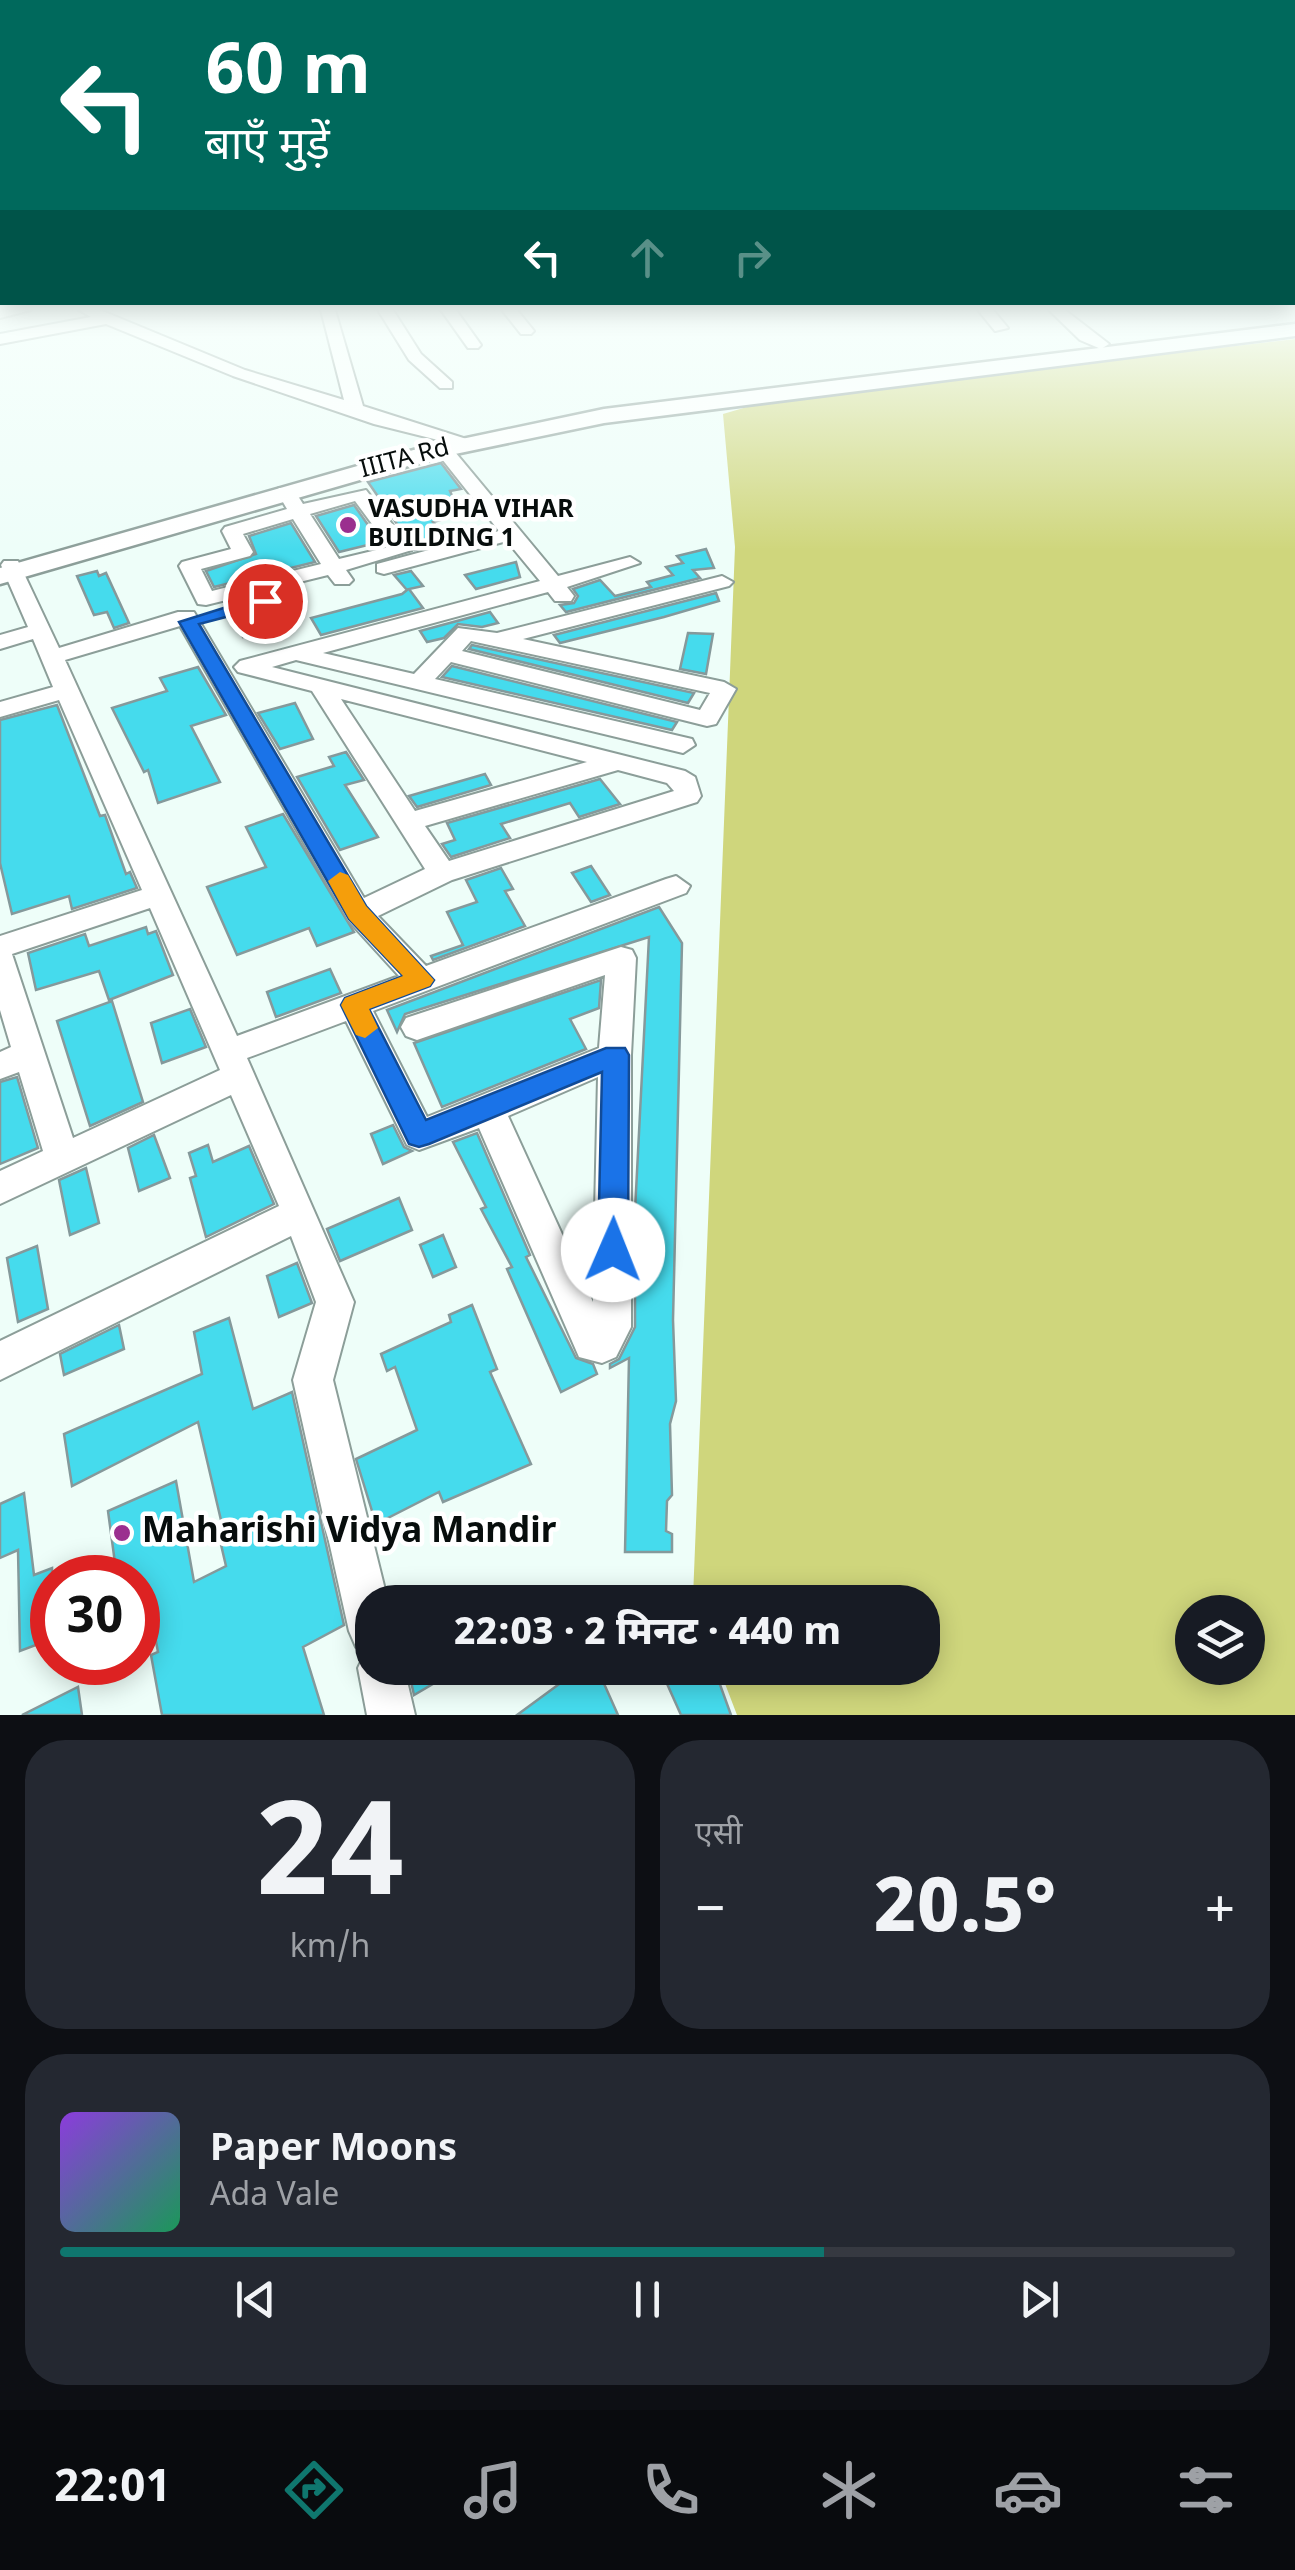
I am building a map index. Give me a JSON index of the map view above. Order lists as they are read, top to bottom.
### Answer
{
  "streets": {
    "main road": ["IIITA Rd"]
  },
  "places": ["VASUDHA VIHAR BUILDING 1", "Maharishi Vidya Mandir"],
  "page": {
    "turn": ["60 m", "बाएँ मुड़ें"],
    "limit": "30",
    "trip": "22:03 · 2 मिनट · 440 m",
    "tile": [
      ["24", "km/h"],
      "एसी"
    ],
    "heat": ["−", "20.5°", "+"],
    "song": ["Paper Moons", "Ada Vale"],
    "tabs": "22:01"
  }
}
